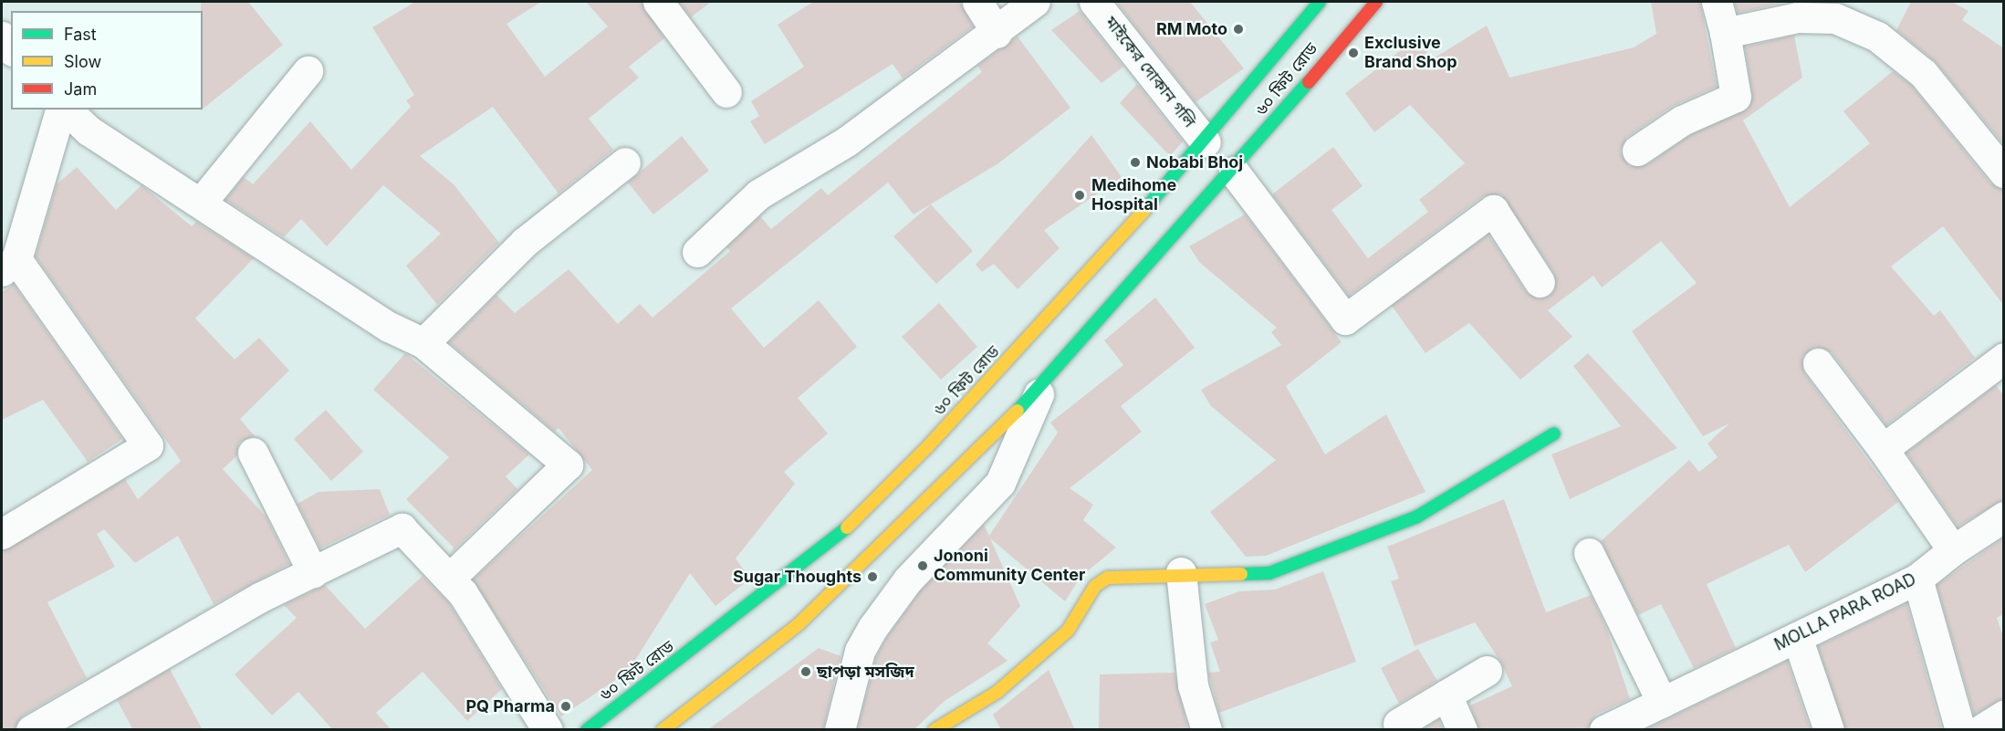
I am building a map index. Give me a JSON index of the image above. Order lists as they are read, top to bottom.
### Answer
{
  "streets": {
    "street": ["মাইকের দোকান গলি", "৬০ ফিট রোড", "MOLLA PARA ROAD"]
  },
  "crossings": [
    ["মাইকের দোকান গলি", "৬০ ফিট রোড"]
  ],
  "places": [
    "RM Moto",
    "Exclusive Brand Shop",
    "Nobabi Bhoj",
    "Medihome Hospital",
    "Jononi Community Center",
    "Sugar Thoughts",
    "ছাপড়া মসজিদ",
    "PQ Pharma"
  ],
  "legend": ["Fast", "Slow", "Jam"]
}
